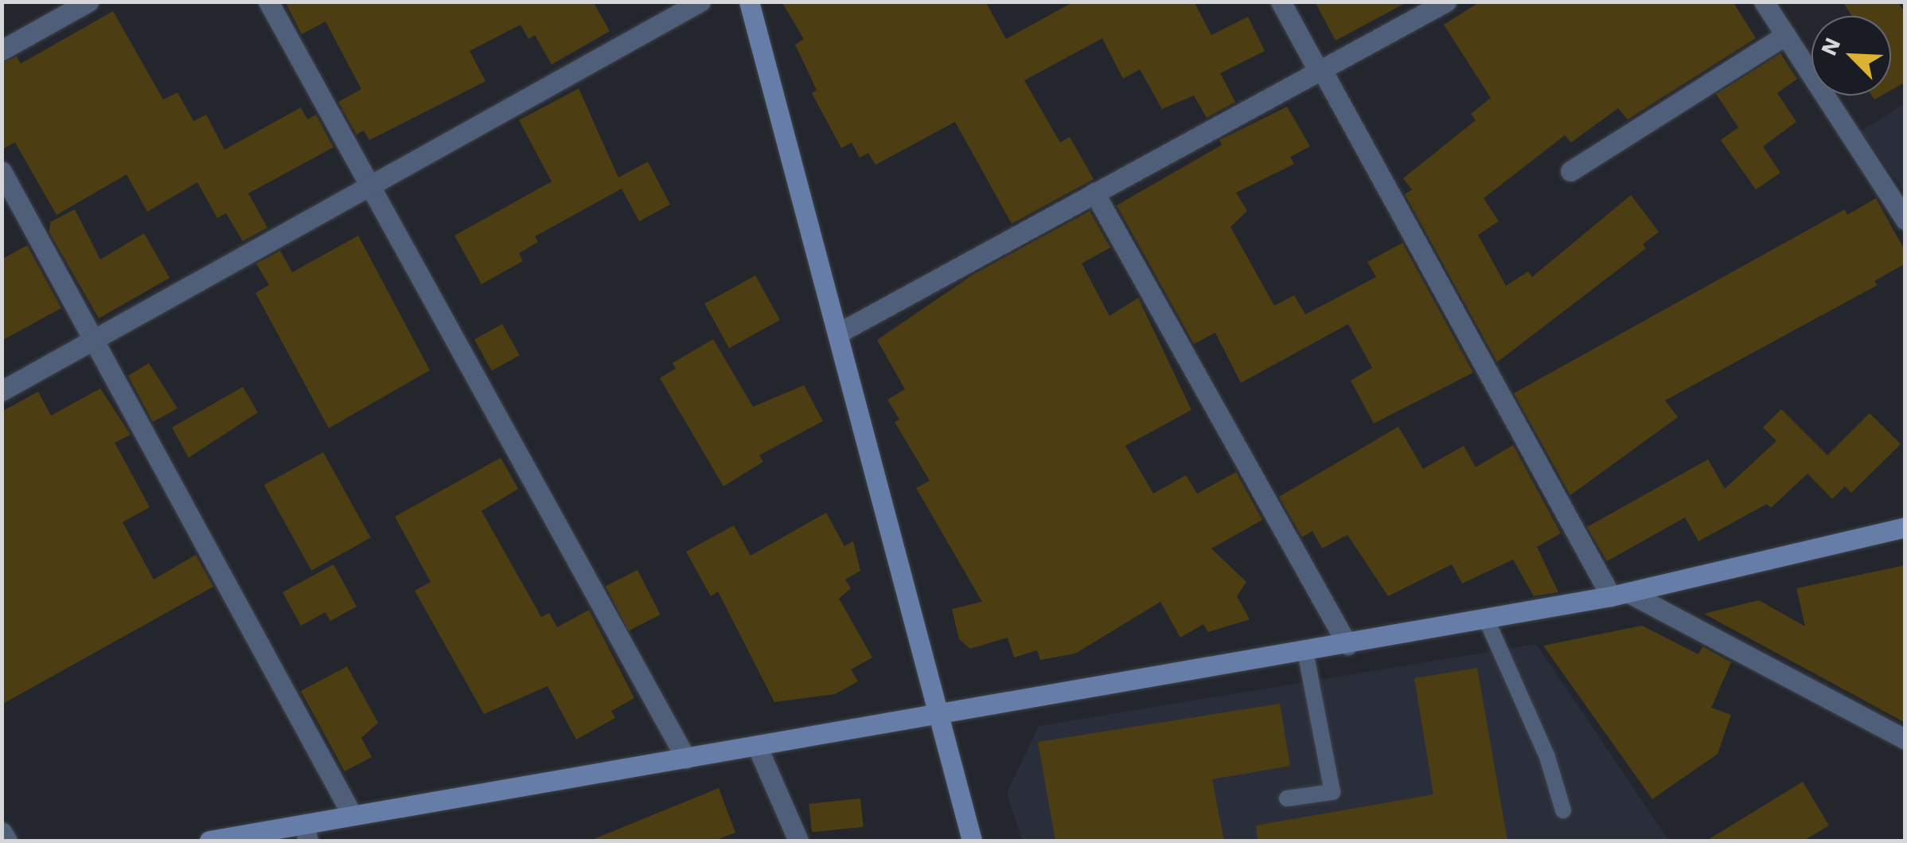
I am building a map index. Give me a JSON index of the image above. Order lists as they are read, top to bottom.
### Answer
{
  "north": "top left"
}
